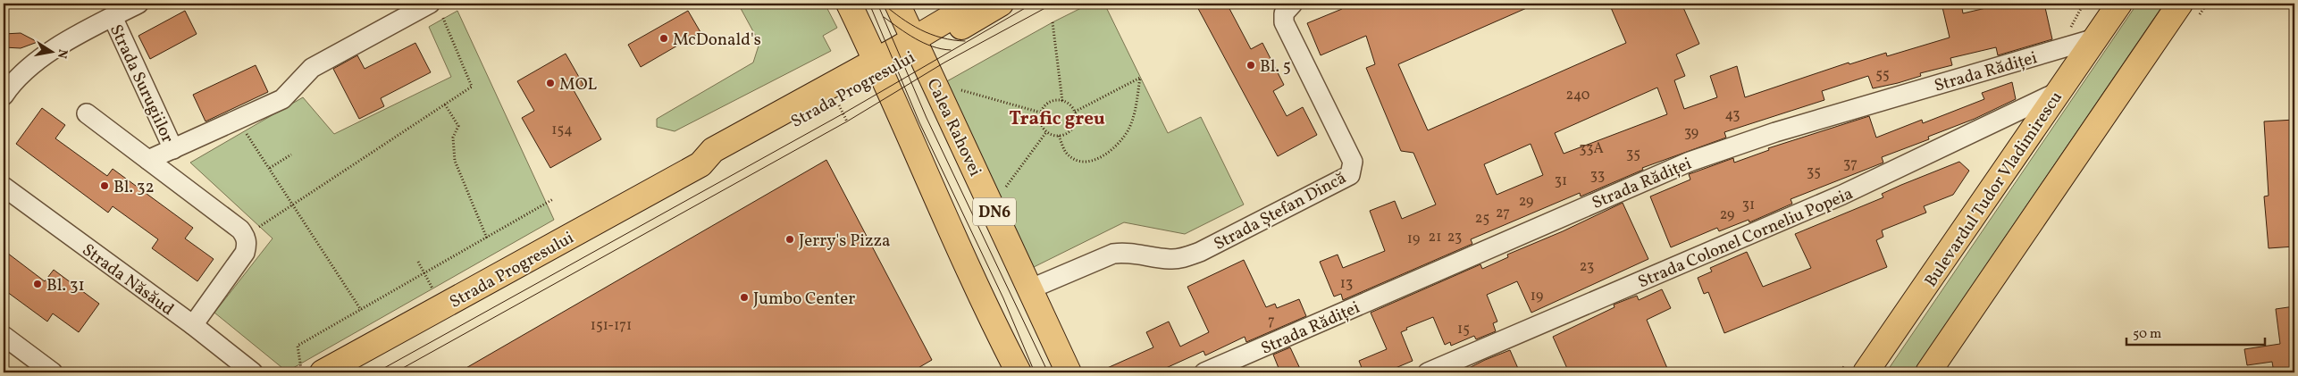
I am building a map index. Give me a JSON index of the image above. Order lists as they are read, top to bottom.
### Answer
{
  "streets": {
    "main road": [
      "Strada Progresului",
      "Calea Rahovei",
      "Bulevardul Tudor Vladimirescu",
      "DN6"
    ],
    "street": [
      "Strada Rădiței",
      "Strada Surugiilor",
      "Strada Ștefan Dincă",
      "Strada Colonel Corneliu Popeia",
      "Strada Năsăud"
    ]
  },
  "crossings": [
    ["Strada Rădiței", "Bulevardul Tudor Vladimirescu"],
    ["Strada Progresului", "Calea Rahovei"],
    ["Strada Progresului", "DN6"],
    ["Calea Rahovei", "Strada Ștefan Dincă"],
    ["Bulevardul Tudor Vladimirescu", "Strada Colonel Corneliu Popeia"]
  ],
  "districts": ["Trafic greu"],
  "places": [
    "McDonald's",
    "Bl. 5",
    "MOL",
    "Bl. 32",
    "Jerry's Pizza",
    "Bl. 31",
    "Jumbo Center"
  ],
  "house_numbers": [
    "55",
    "240",
    "43",
    "154",
    "39",
    "33A",
    "35",
    "37",
    "35",
    "33",
    "31",
    "29",
    "31",
    "27",
    "29",
    "25",
    "21",
    "23",
    "19",
    "23",
    "13",
    "19",
    "7",
    "151-171",
    "15"
  ],
  "scale_bar": "50 m",
  "north": "right"
}
